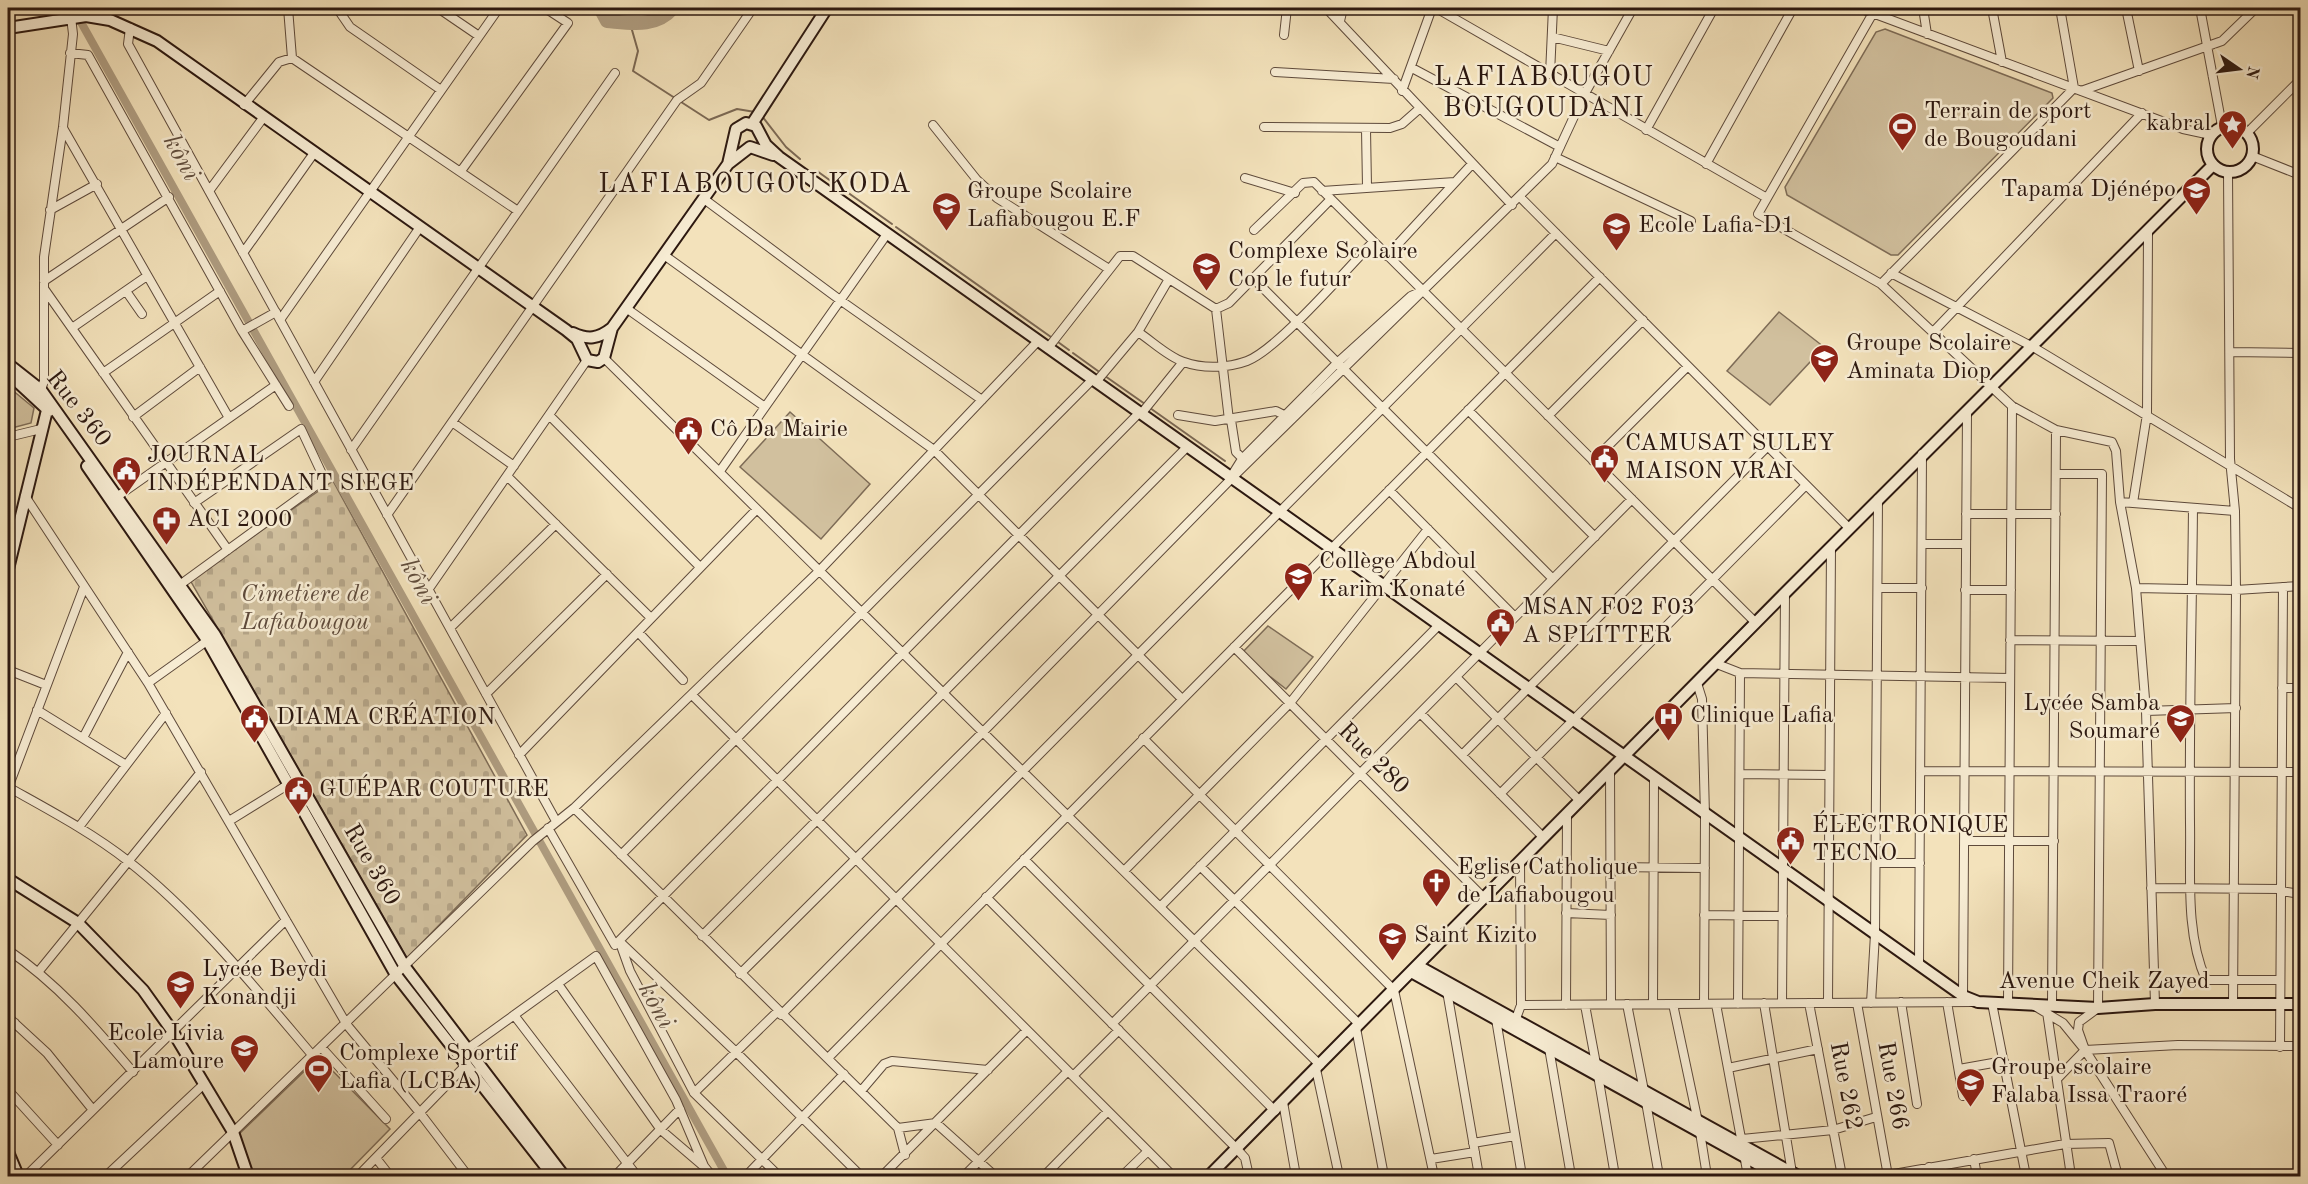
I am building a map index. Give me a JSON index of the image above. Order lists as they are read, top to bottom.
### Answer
{
  "streets": {
    "street": [
      "Rue 360",
      "Rue 280",
      "Avenue Cheik Zayed",
      "Rue 262",
      "Rue 266"
    ]
  },
  "districts": ["LAFIABOUGOU BOUGOUDANI", "LAFIABOUGOU KODA"],
  "water": ["kôni"],
  "parks": ["Cimetiere de Lafiabougou"],
  "places": {
    "place": ["kabral"],
    "sports": ["Terrain de sport de Bougoudani", "Complexe Sportif Lafia (LCBA)"],
    "school or university": [
      "Tapama Djénépo",
      "Groupe Scolaire Lafiabougou E.F",
      "Ecole Lafia-D1",
      "Complexe Scolaire Cop le futur",
      "Groupe Scolaire Aminata Diop",
      "Collège Abdoul Karim Konaté",
      "Lycée Samba Soumaré",
      "Saint Kizito",
      "Lycée Beydi Konandji",
      "Ecole Livia Lamoure",
      "Groupe scolaire Falaba Issa Traoré"
    ],
    "public building": [
      "Cô Da Mairie",
      "CAMUSAT SULEY MAISON VRAI",
      "JOURNAL INDÉPENDANT SIEGE",
      "MSAN F02 F03 A SPLITTER",
      "DIAMA CRÉATION",
      "GUÉPAR COUTURE",
      "ÉLECTRONIQUE TECNO"
    ],
    "pharmacy": ["ACI 2000"],
    "hospital": ["Clinique Lafia"],
    "church": ["Eglise Catholique de Lafiabougou"]
  },
  "north": "right"
}
